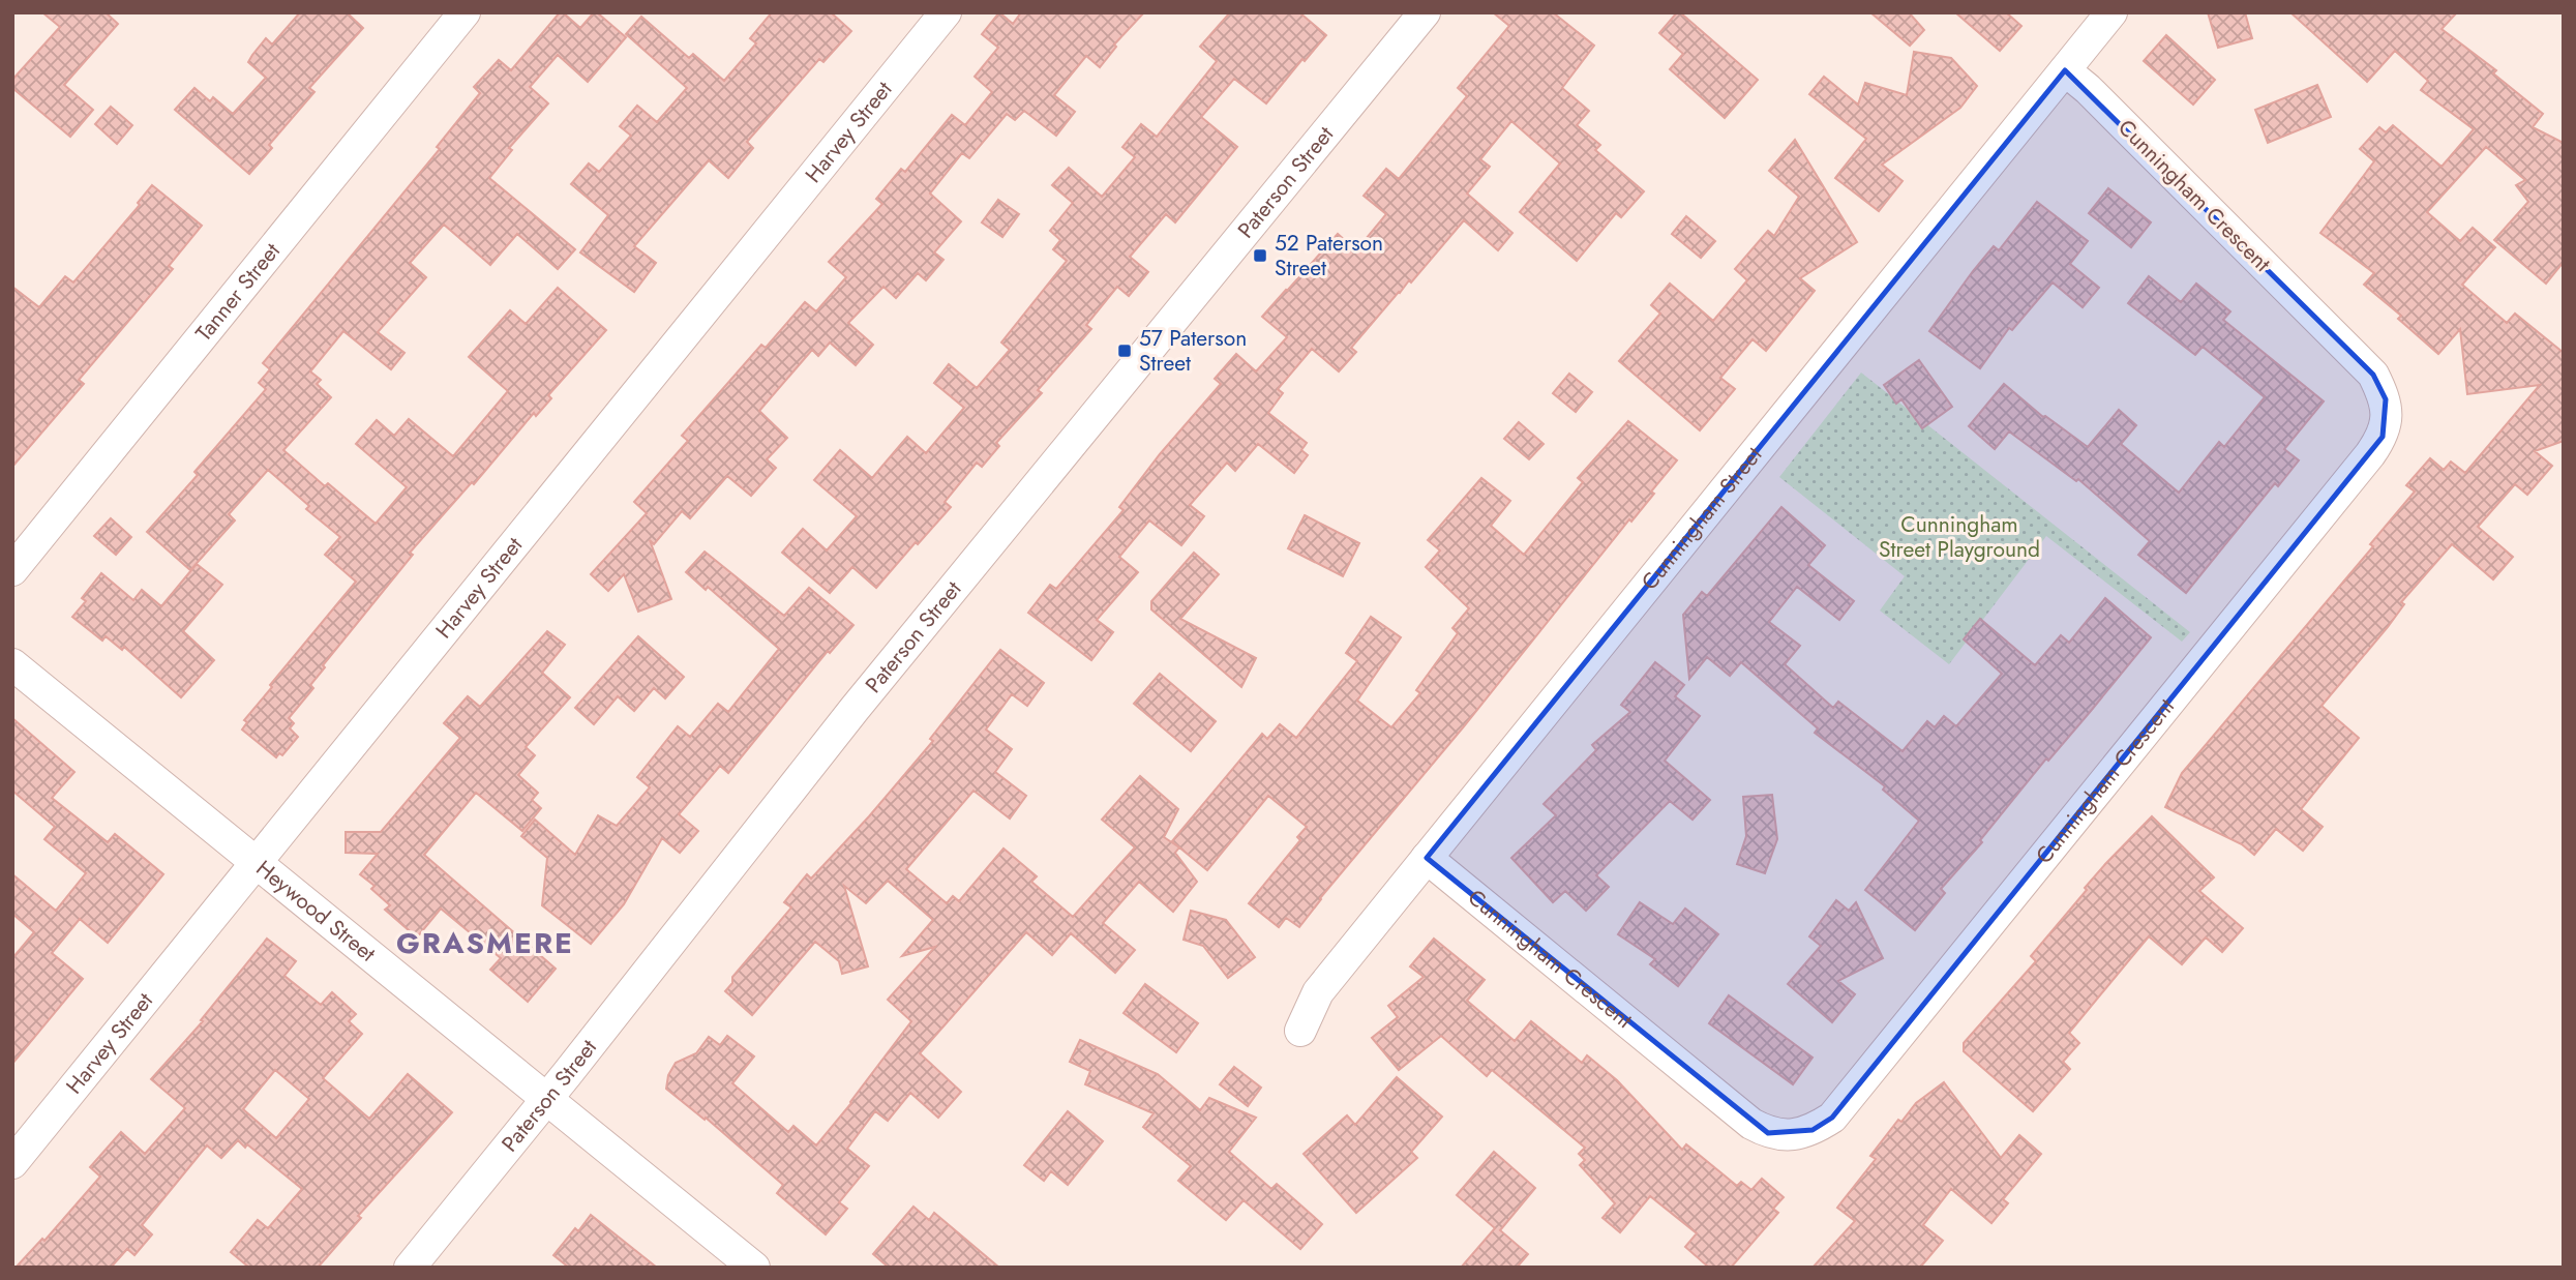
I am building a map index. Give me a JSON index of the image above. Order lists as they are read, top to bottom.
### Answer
{
  "streets": {
    "street": [
      "Harvey Street",
      "Paterson Street",
      "Cunningham Crescent",
      "Tanner Street",
      "Cunningham Street",
      "Heywood Street"
    ]
  },
  "crossings": [
    ["Harvey Street", "Heywood Street"],
    ["Paterson Street", "Heywood Street"],
    ["Cunningham Crescent", "Cunningham Street"]
  ],
  "districts": ["GRASMERE"],
  "parks": ["Cunningham Street Playground"],
  "places": {
    "transit": ["52 Paterson Street", "57 Paterson Street"]
  }
}
